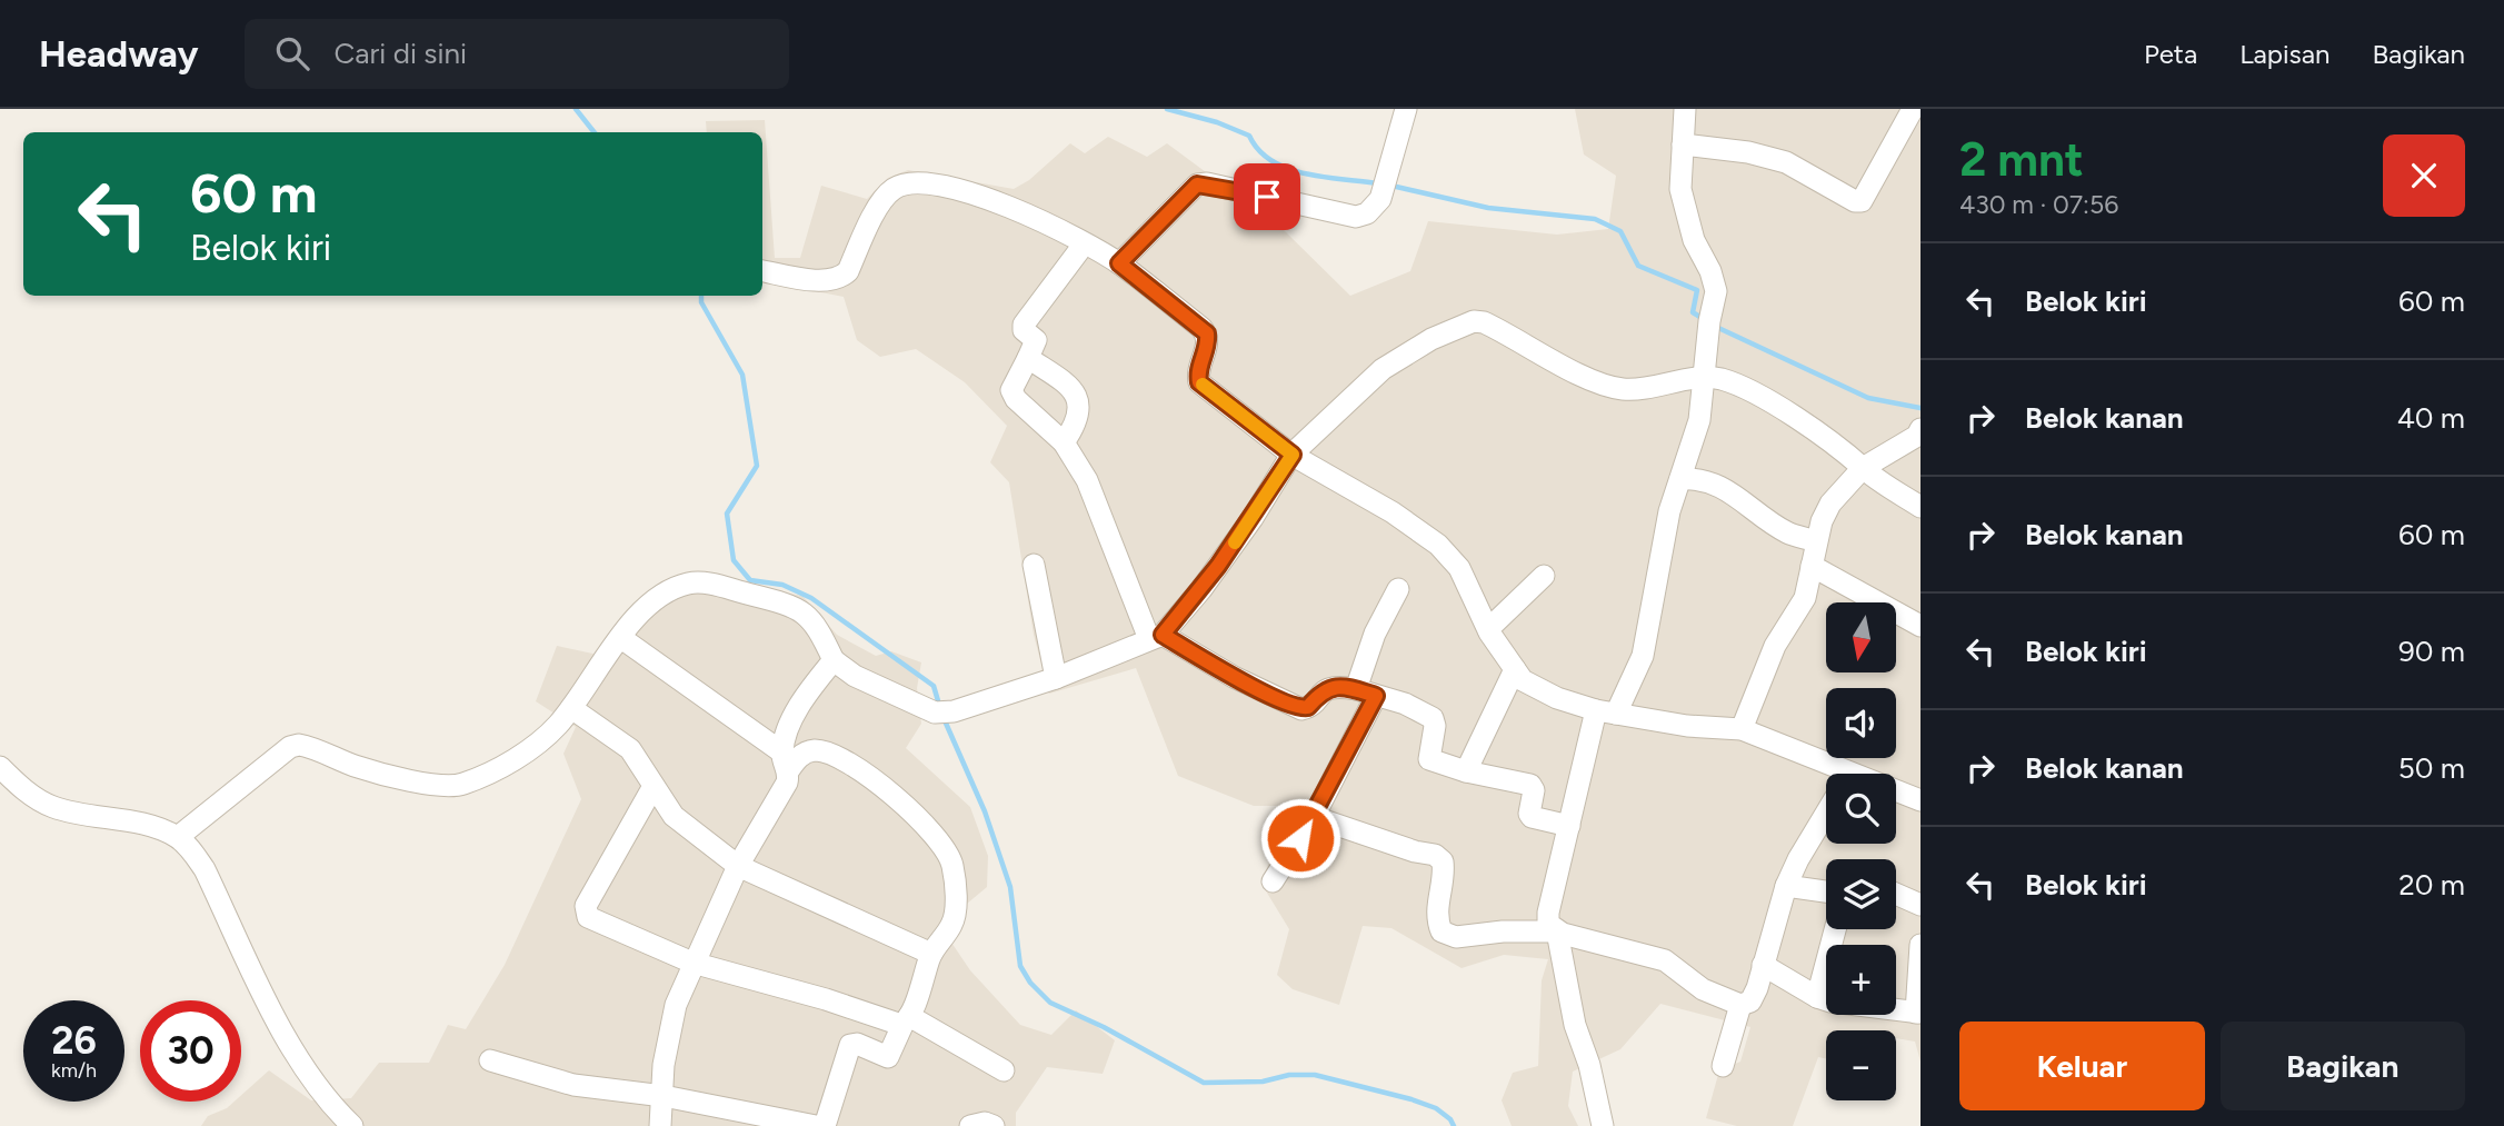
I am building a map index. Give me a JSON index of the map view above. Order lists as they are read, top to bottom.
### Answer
{
  "north": "bottom",
  "page": {
    "header": "Headway",
    "search": "Cari di sini",
    "nav": ["Peta", "Lapisan", "Bagikan"],
    "heading": ["2 mnt", "430 m · 07:56"],
    "turn": ["60 m", "Belok kiri"],
    "list": [
      {
        "name": "Belok kiri",
        "value": "60 m"
      },
      {
        "name": "Belok kanan",
        "value": "40 m"
      },
      {
        "name": "Belok kanan",
        "value": "60 m"
      },
      {
        "name": "Belok kiri",
        "value": "90 m"
      },
      {
        "name": "Belok kanan",
        "value": "50 m"
      },
      {
        "name": "Belok kiri",
        "value": "20 m"
      }
    ],
    "map_buttons": ["+", "−"],
    "speed": "26 km/h",
    "limit": "30",
    "buttons": ["Keluar", "Bagikan"]
  }
}
